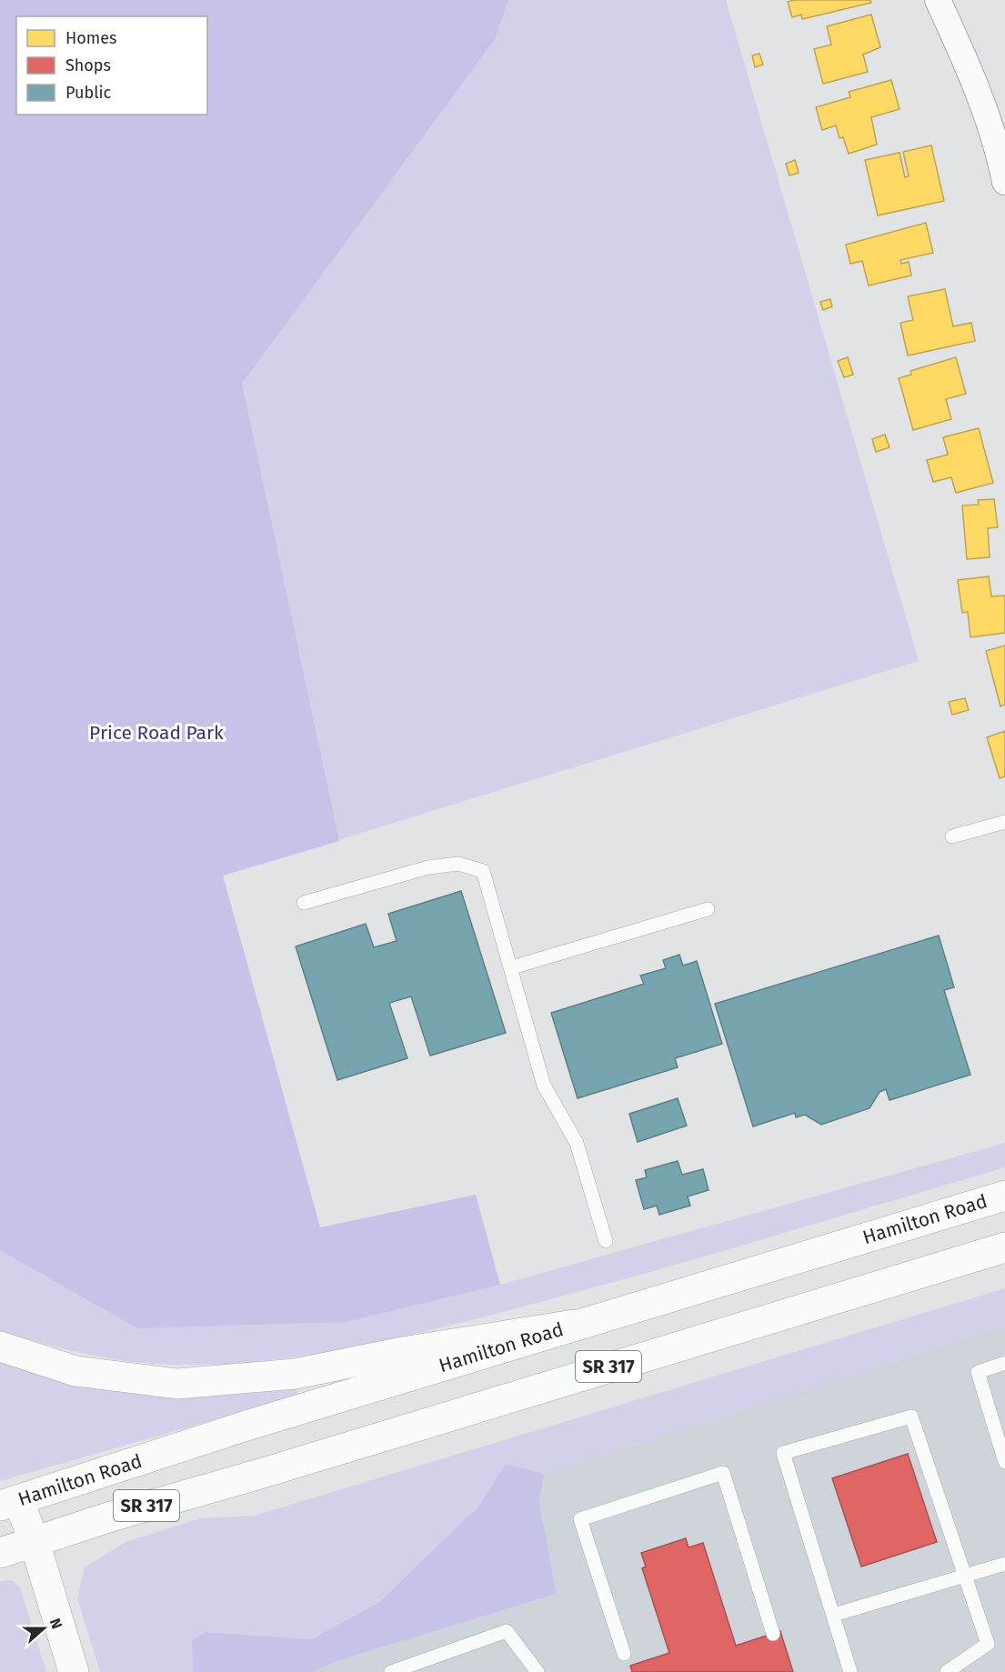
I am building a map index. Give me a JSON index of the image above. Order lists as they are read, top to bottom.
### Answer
{
  "streets": {
    "main road": ["Hamilton Road", "SR 317"]
  },
  "parks": ["Price Road Park"],
  "legend": ["Homes", "Shops", "Public"],
  "north": "right"
}
